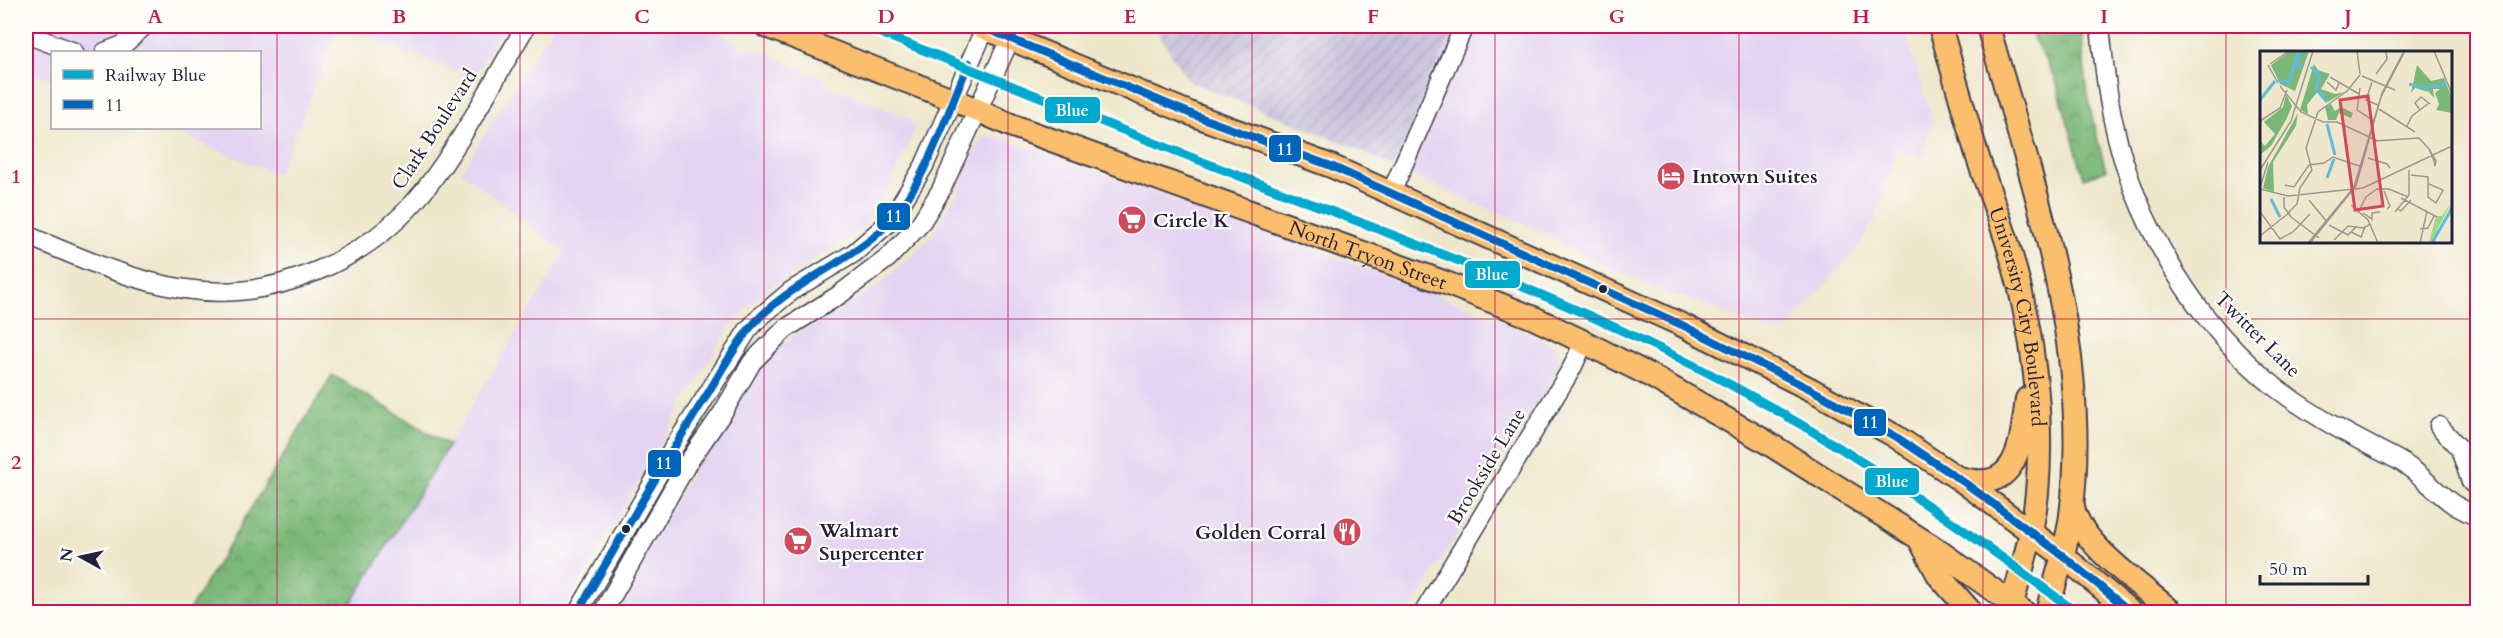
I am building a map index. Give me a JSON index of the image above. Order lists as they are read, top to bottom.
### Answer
{
  "streets": {
    "main road": ["North Tryon Street", "University City Boulevard"],
    "street": ["Clark Boulevard", "Twitter Lane", "Brookside Lane"]
  },
  "crossings": [
    ["North Tryon Street", "University City Boulevard"],
    ["North Tryon Street", "Brookside Lane"]
  ],
  "places": {
    "hotel": ["Intown Suites"],
    "supermarket": ["Circle K", "Walmart Supercenter"],
    "restaurant": ["Golden Corral"]
  },
  "lines": ["rail line Blue", "transit line 11"],
  "legend": ["Railway Blue", "11"],
  "scale_bar": "50 m",
  "north": "left",
  "grid": {
    "columns": [
      "A",
      "B",
      "C",
      "D",
      "E",
      "F",
      "G",
      "H",
      "I",
      "J"
    ],
    "rows": ["1", "2"]
  }
}
